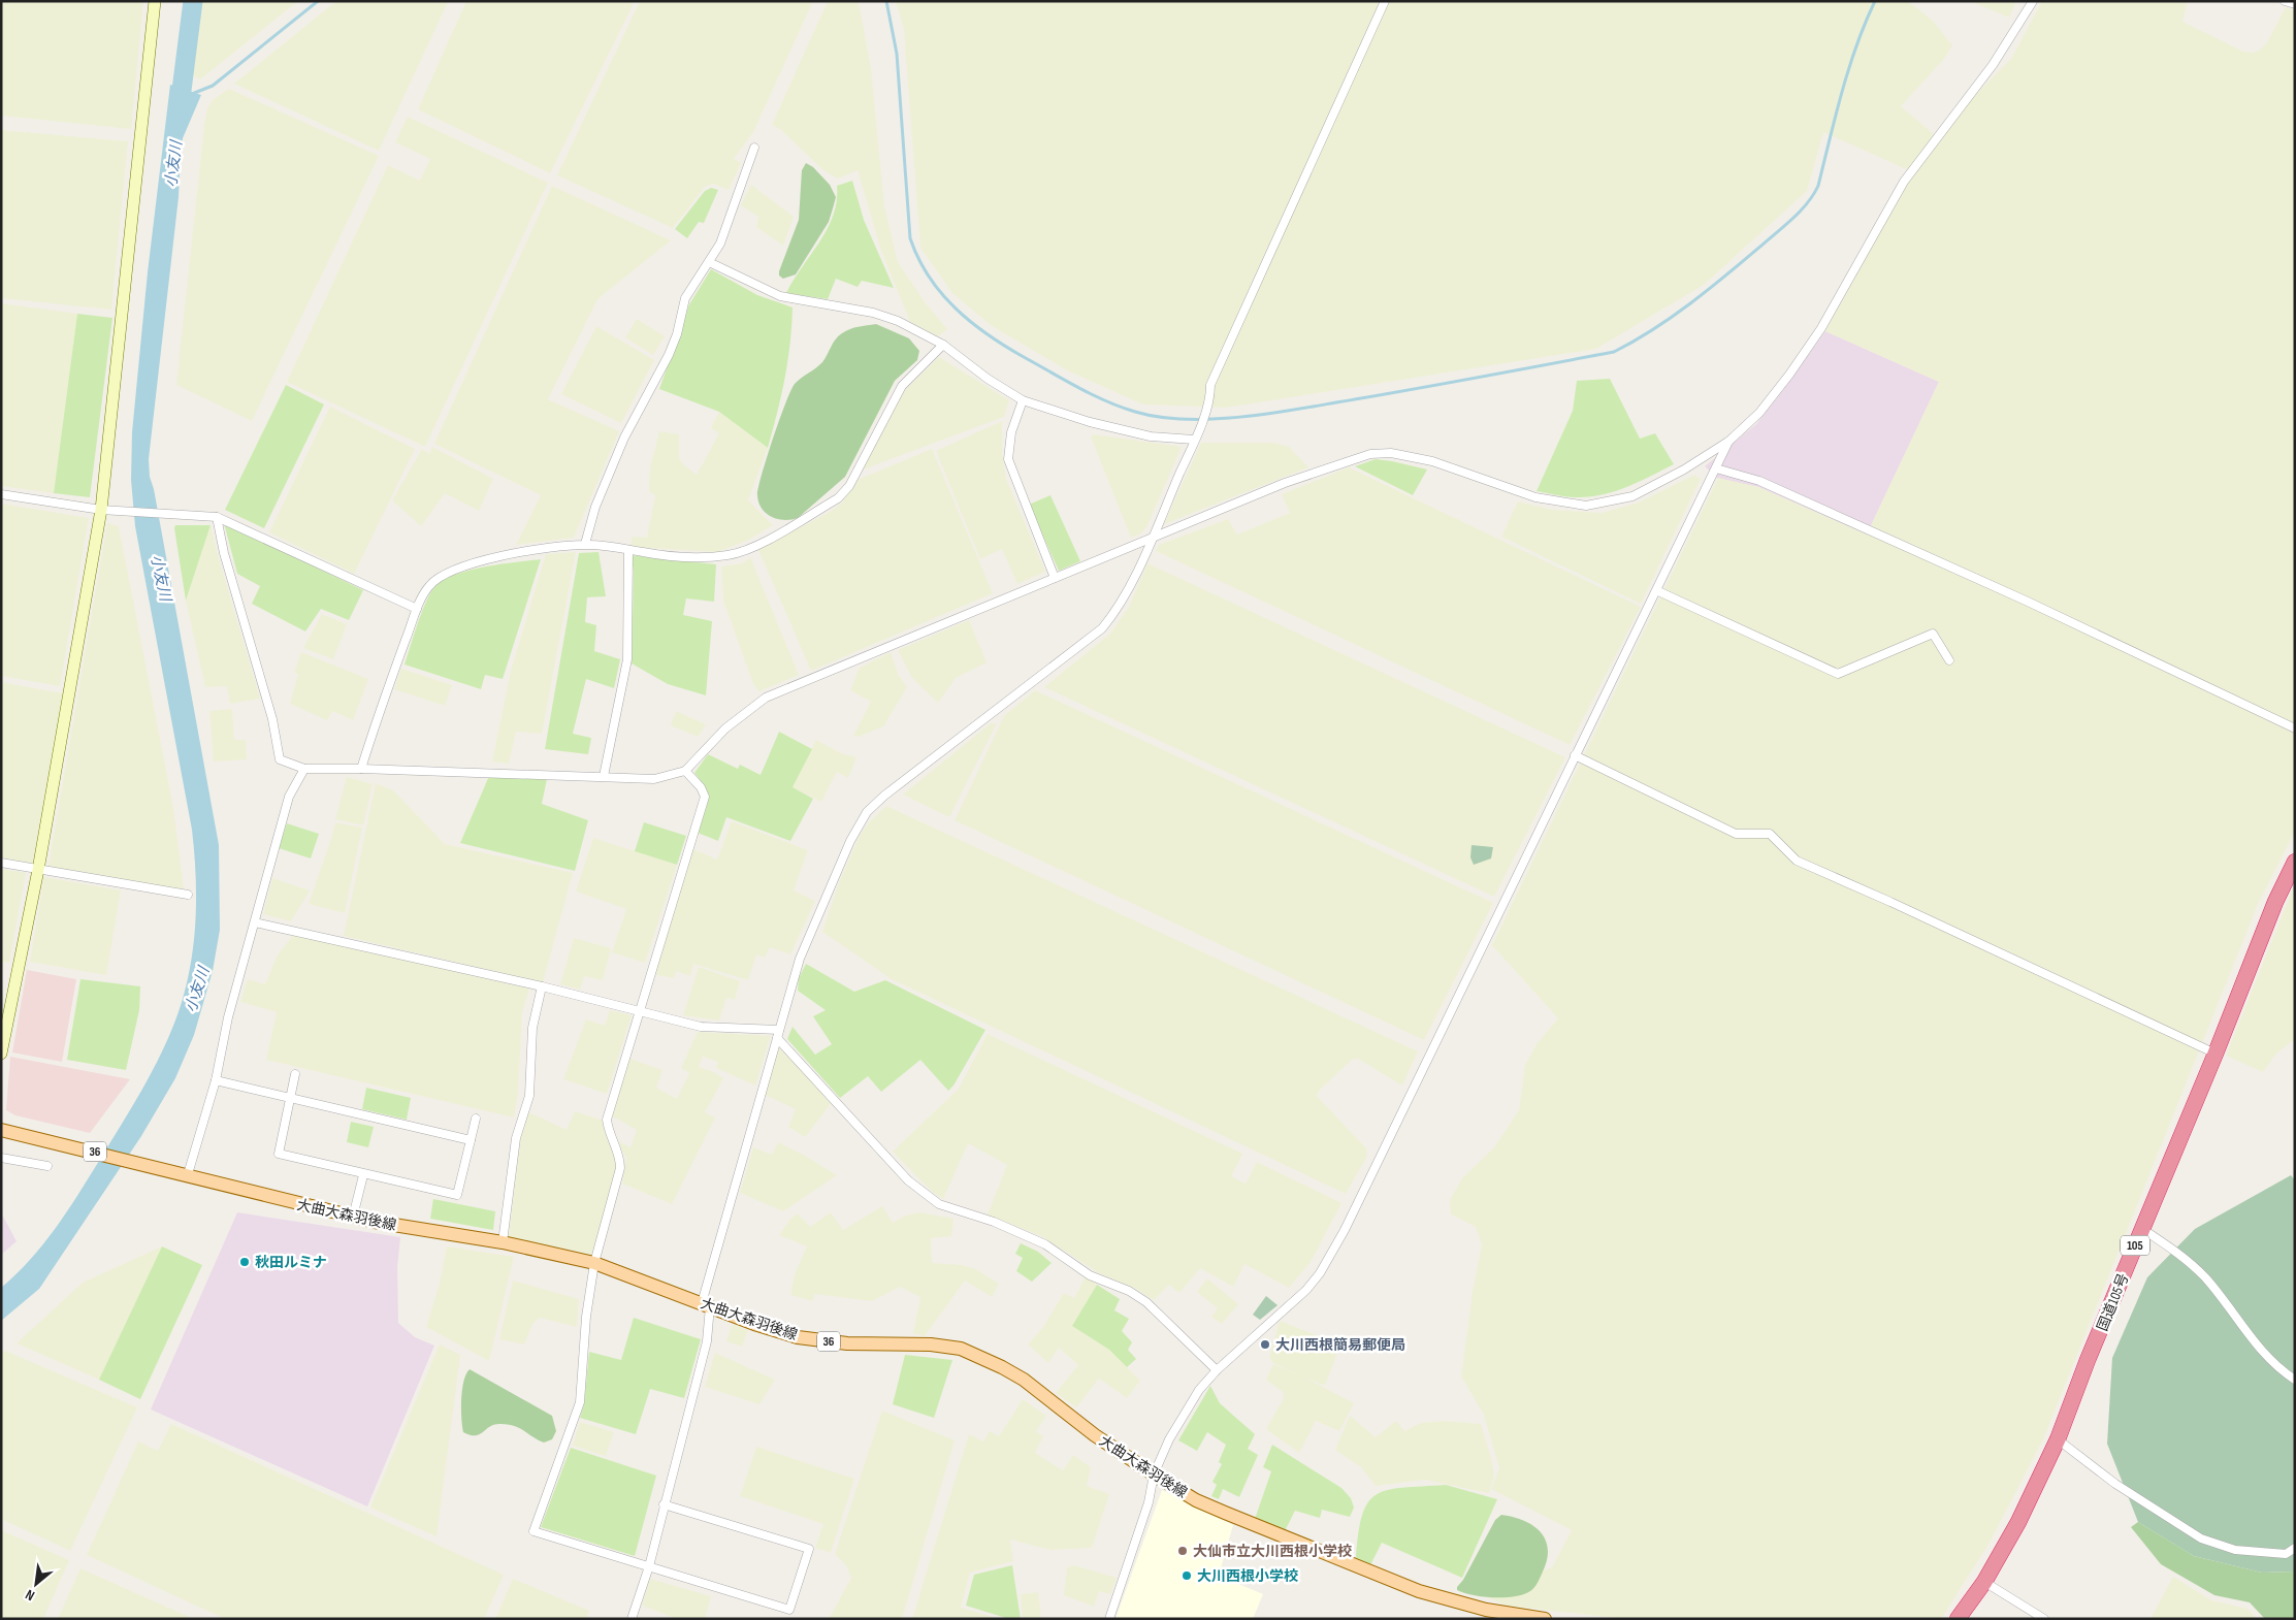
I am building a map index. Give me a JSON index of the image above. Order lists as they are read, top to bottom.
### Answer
{
  "streets": {
    "highway": ["105", "国道105号"],
    "main road": ["36", "大曲大森羽後線"]
  },
  "water": ["小友川"],
  "places": [
    "秋田ルミナ",
    "大川西根簡易郵便局",
    "大仙市立大川西根小学校",
    "大川西根小学校"
  ],
  "north": "bottom left"
}
